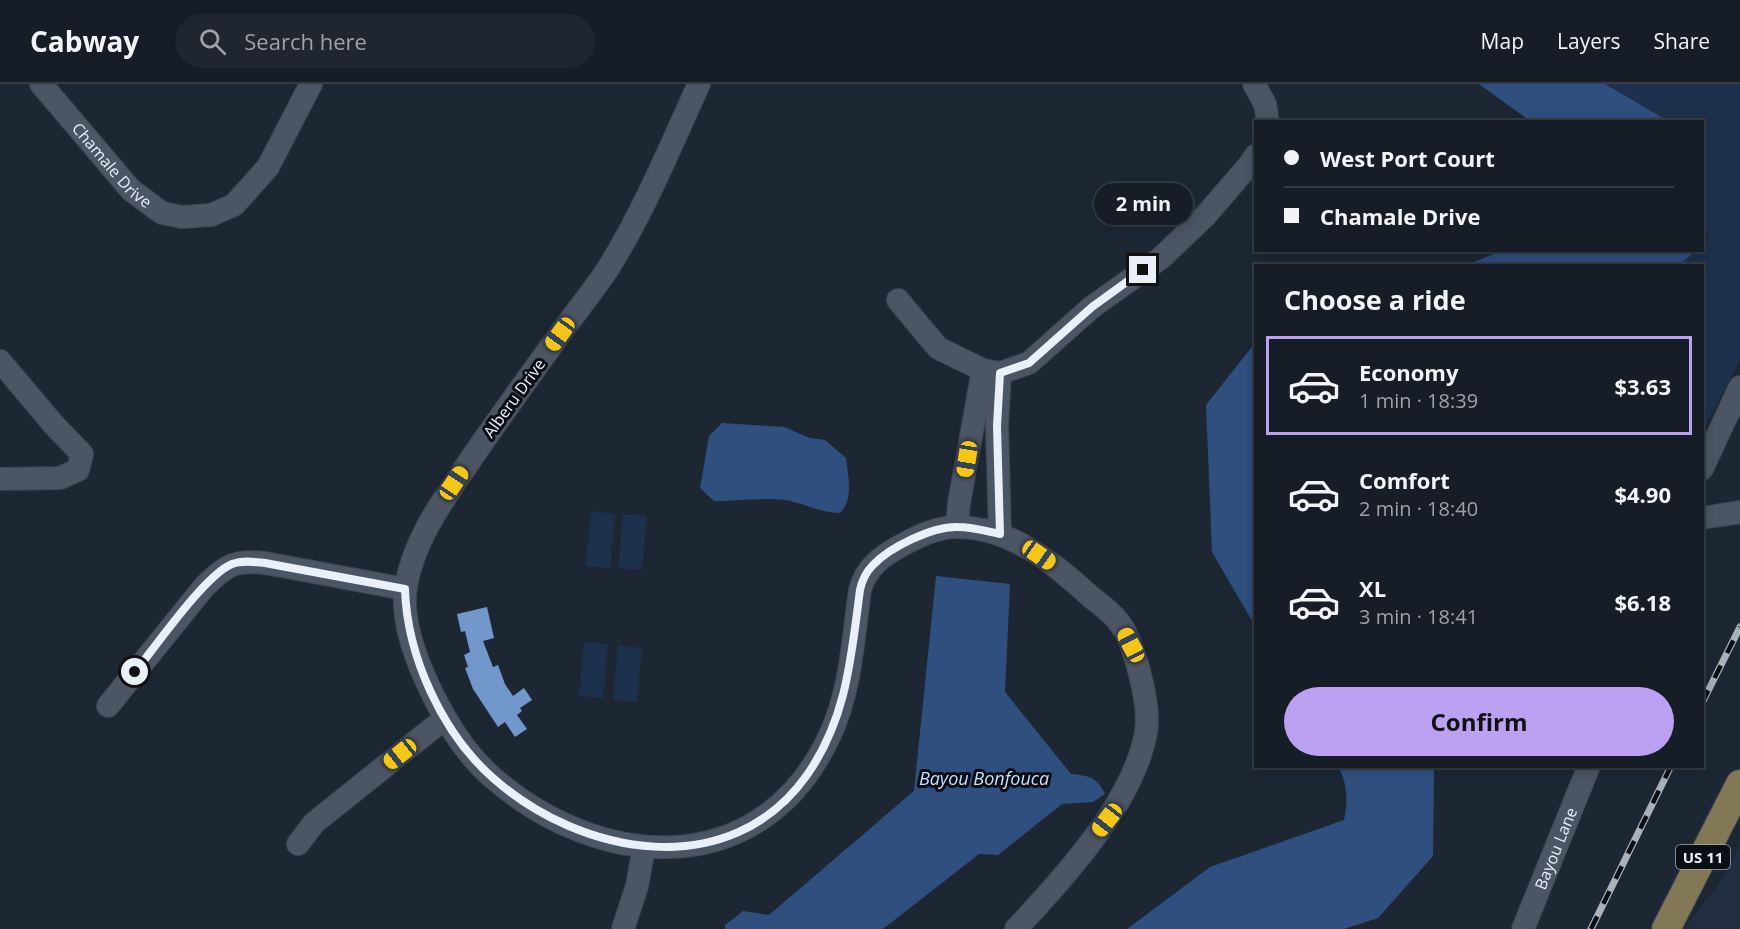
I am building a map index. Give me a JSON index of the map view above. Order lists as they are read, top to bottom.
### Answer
{
  "streets": {
    "main road": ["US 11"],
    "street": ["Chamale Drive", "Alberu Drive", "Bayou Lane"]
  },
  "water": ["Bayou Bonfouca"],
  "page": {
    "header": "Cabway",
    "search": "Search here",
    "nav": ["Map", "Layers", "Share"],
    "banner": ["West Port Court", "Chamale Drive"],
    "bubble": "2 min",
    "heading": "Choose a ride",
    "list": [
      {
        "name": "Economy",
        "note": "1 min · 18:39",
        "value": "$3.63"
      },
      {
        "name": "Comfort",
        "note": "2 min · 18:40",
        "value": "$4.90"
      },
      {
        "name": "XL",
        "note": "3 min · 18:41",
        "value": "$6.18"
      }
    ],
    "buttons": "Confirm"
  }
}
